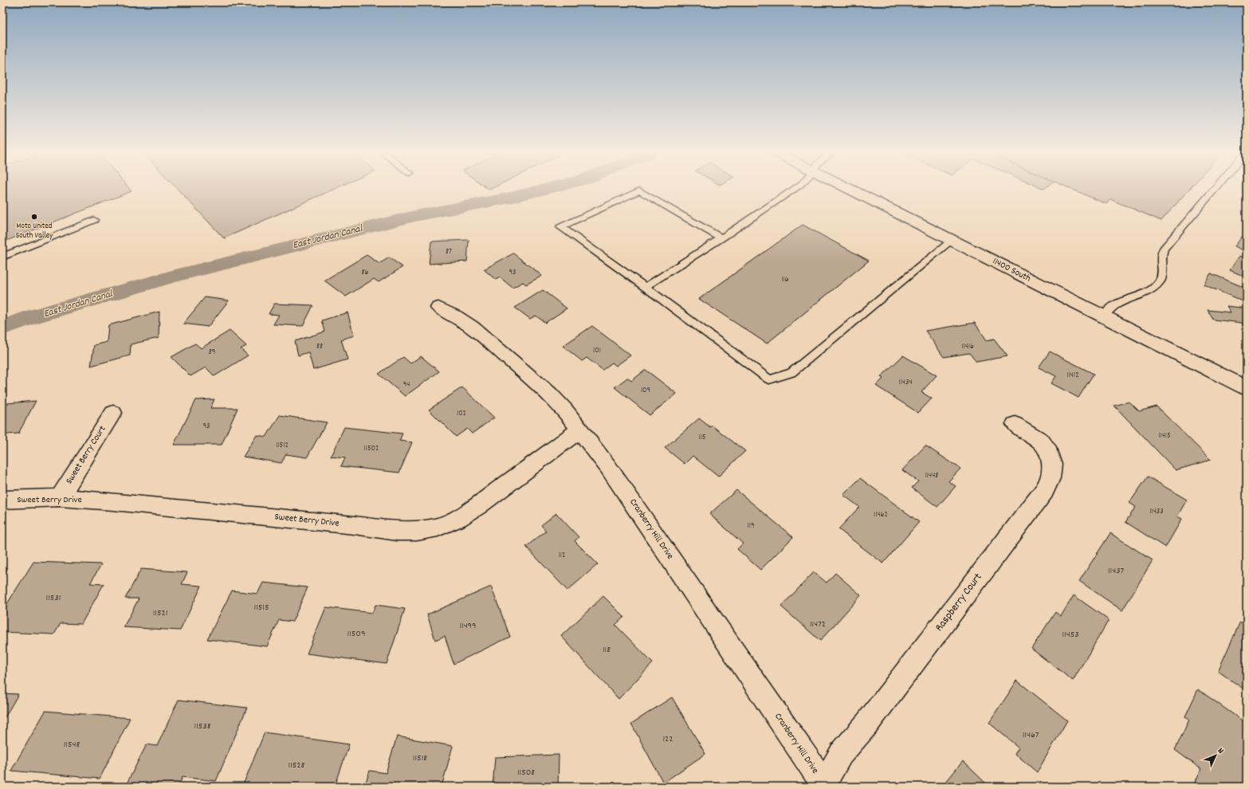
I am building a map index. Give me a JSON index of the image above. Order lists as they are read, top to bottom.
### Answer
{
  "streets": {
    "street": [
      "11400 South",
      "Sweet Berry Court",
      "Sweet Berry Drive",
      "Cranberry Hill Drive",
      "Raspberry Court"
    ]
  },
  "crossings": [
    ["Sweet Berry Court", "Sweet Berry Drive"],
    ["Sweet Berry Drive", "Cranberry Hill Drive"],
    ["Cranberry Hill Drive", "Raspberry Court"]
  ],
  "water": ["East Jordan Canal"],
  "places": ["Moto United South Valley"],
  "house_numbers": [
    "87",
    "86",
    "93",
    "116",
    "88",
    "11416",
    "101",
    "89",
    "11412",
    "11434",
    "94",
    "109",
    "102",
    "93",
    "11415",
    "115",
    "11512",
    "11502",
    "11448",
    "11433",
    "11462",
    "119",
    "112",
    "11437",
    "11531",
    "11515",
    "11521",
    "11472",
    "11499",
    "11509",
    "11453",
    "118",
    "11538",
    "11467",
    "122",
    "11548",
    "11518",
    "11528",
    "11508"
  ],
  "north": "top right"
}
